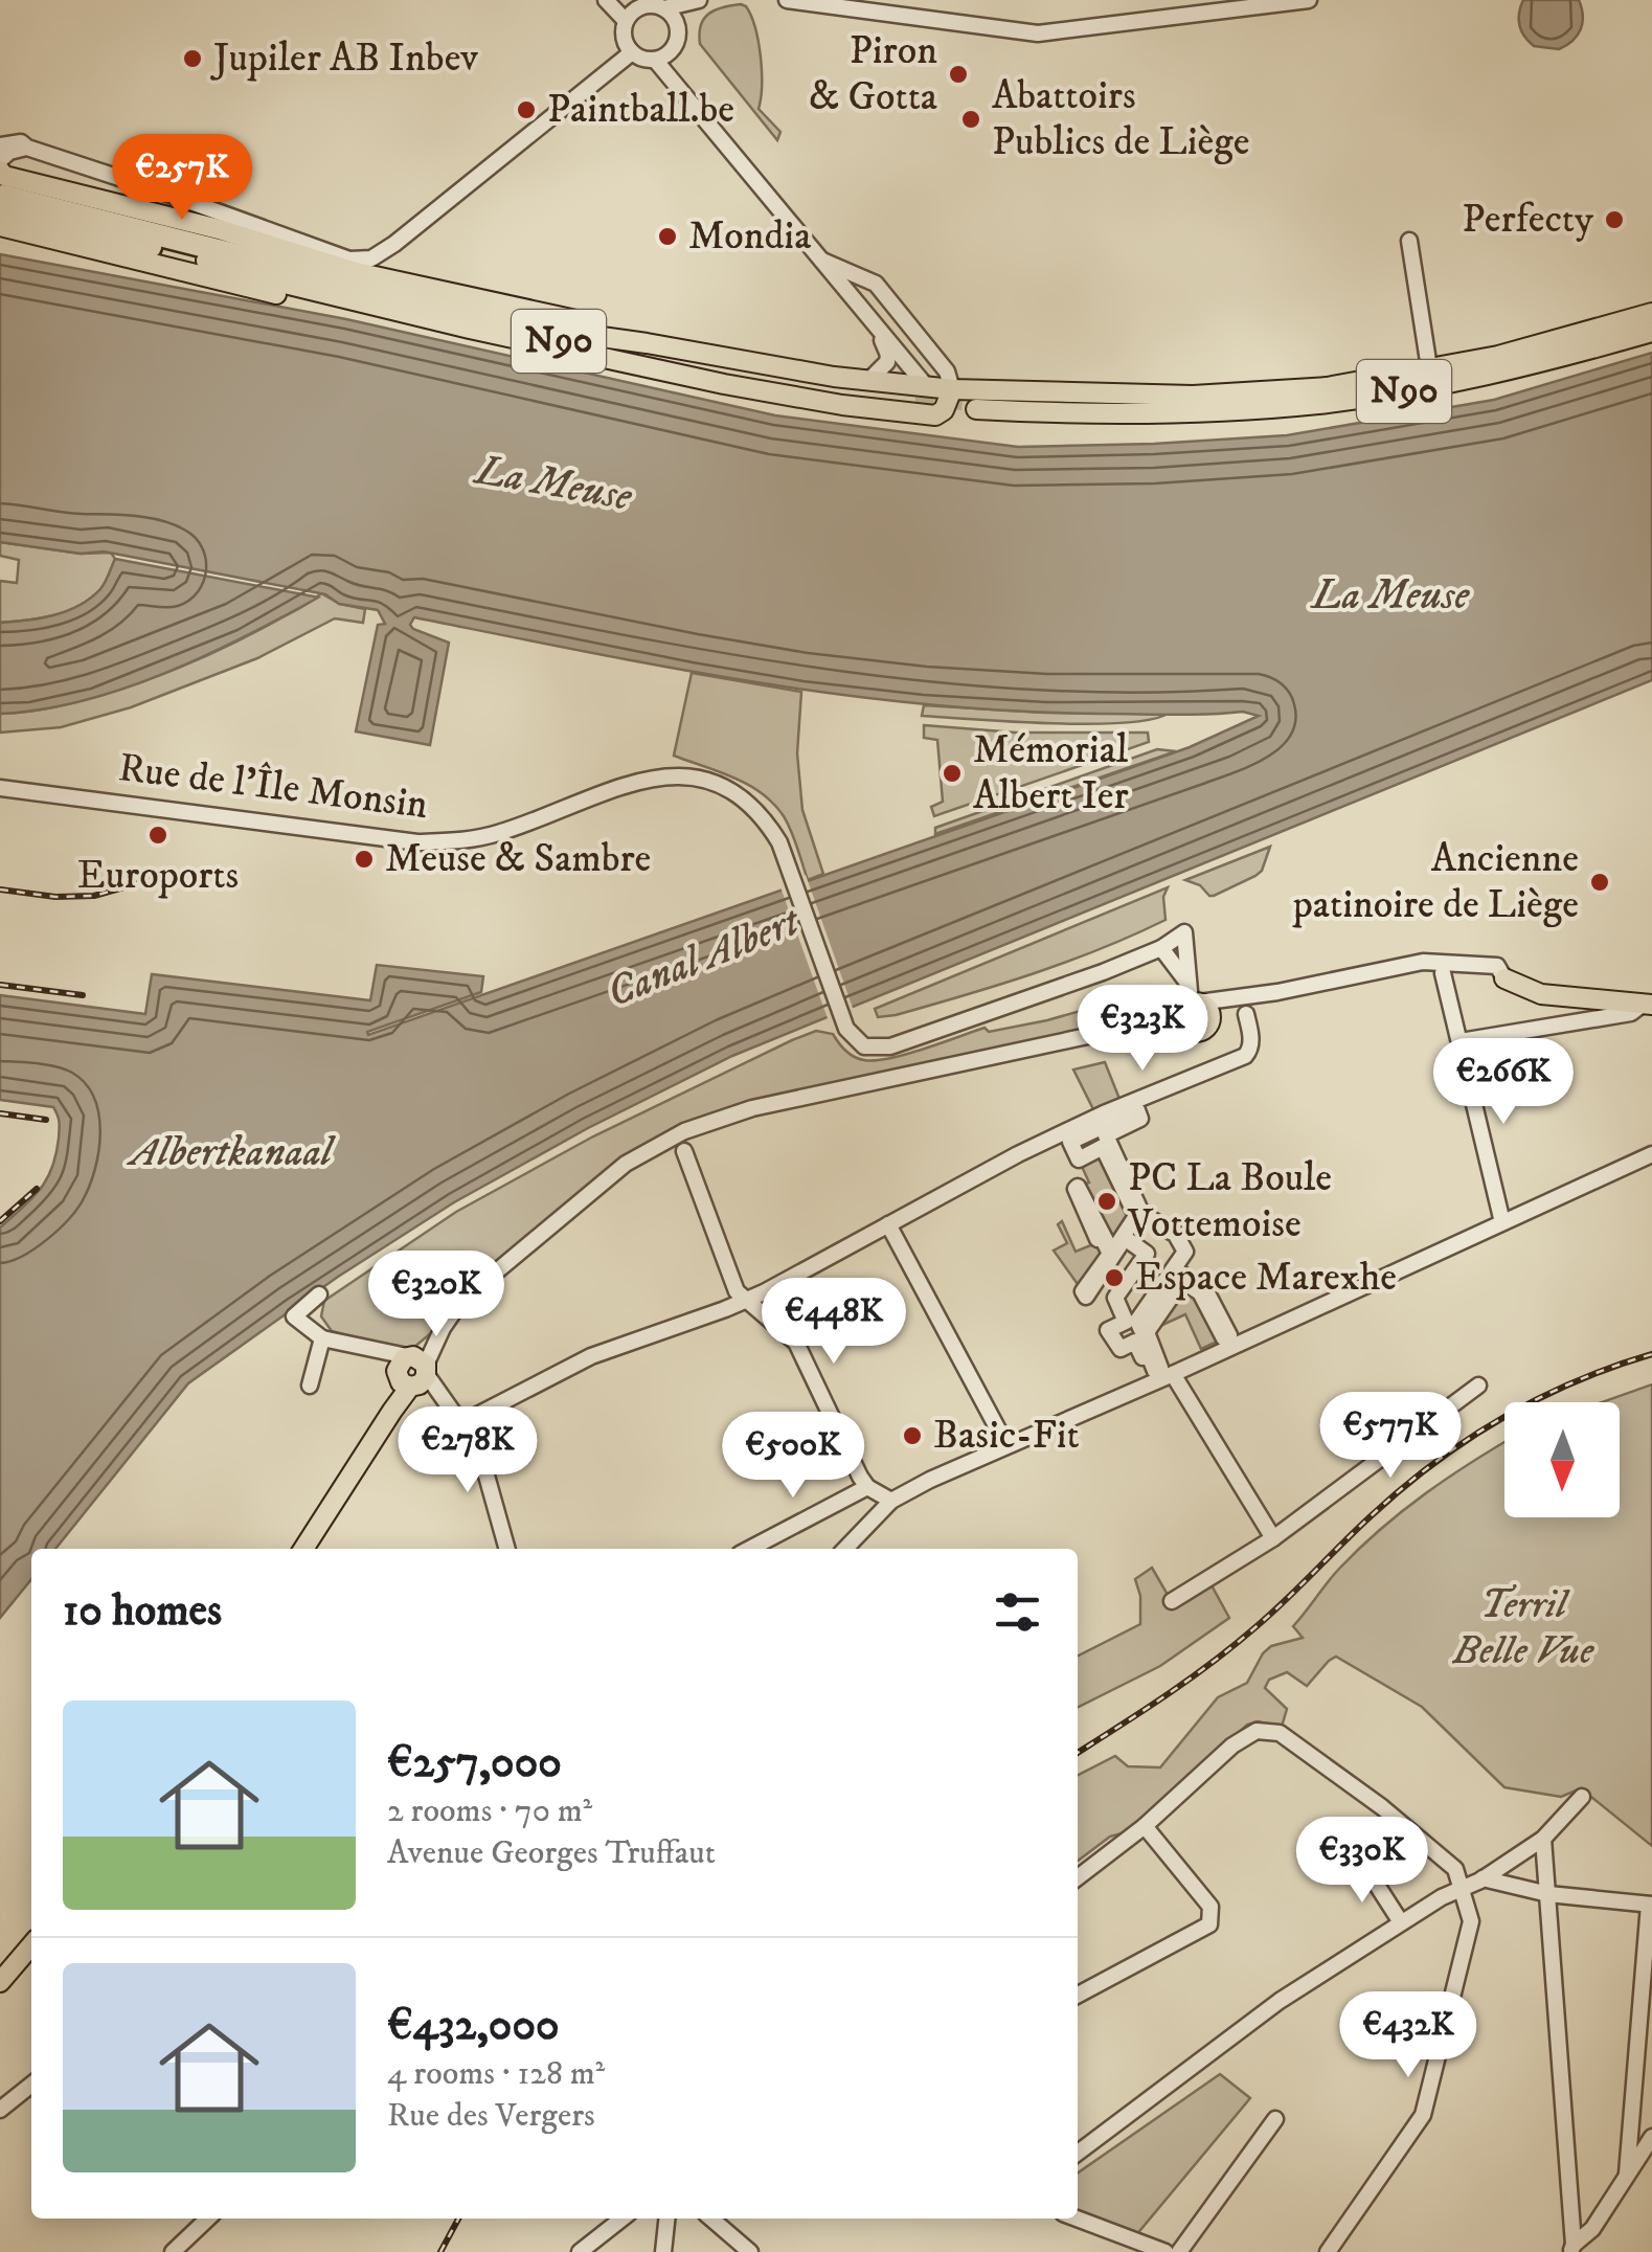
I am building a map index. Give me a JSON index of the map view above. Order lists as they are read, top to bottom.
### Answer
{
  "streets": {
    "main road": ["N90"],
    "street": ["Rue de l'Île Monsin"]
  },
  "water": ["La Meuse", "Canal Albert", "Albertkanaal"],
  "parks": ["Terril Belle Vue"],
  "places": [
    "Jupiler AB Inbev",
    "Piron & Gotta",
    "Paintball.be",
    "Abattoirs Publics de Liège",
    "Perfecty",
    "Mondia",
    "Mémorial Albert Ier",
    "Euroports",
    "Meuse & Sambre",
    "Ancienne patinoire de Liège",
    "PC La Boule Vottemoise",
    "Espace Marexhe",
    "Basic-Fit"
  ],
  "north": "bottom",
  "page": {
    "price": [
      "€257K",
      "€323K",
      "€266K",
      "€320K",
      "€448K",
      "€577K",
      "€278K",
      "€500K",
      "€330K",
      "€432K"
    ],
    "heading": "10 homes",
    "list": [
      {
        "name": "€257,000",
        "note": "2 rooms · 70 m² · Avenue Georges Truffaut"
      },
      {
        "name": "€432,000",
        "note": "4 rooms · 128 m² · Rue des Vergers"
      }
    ]
  }
}
